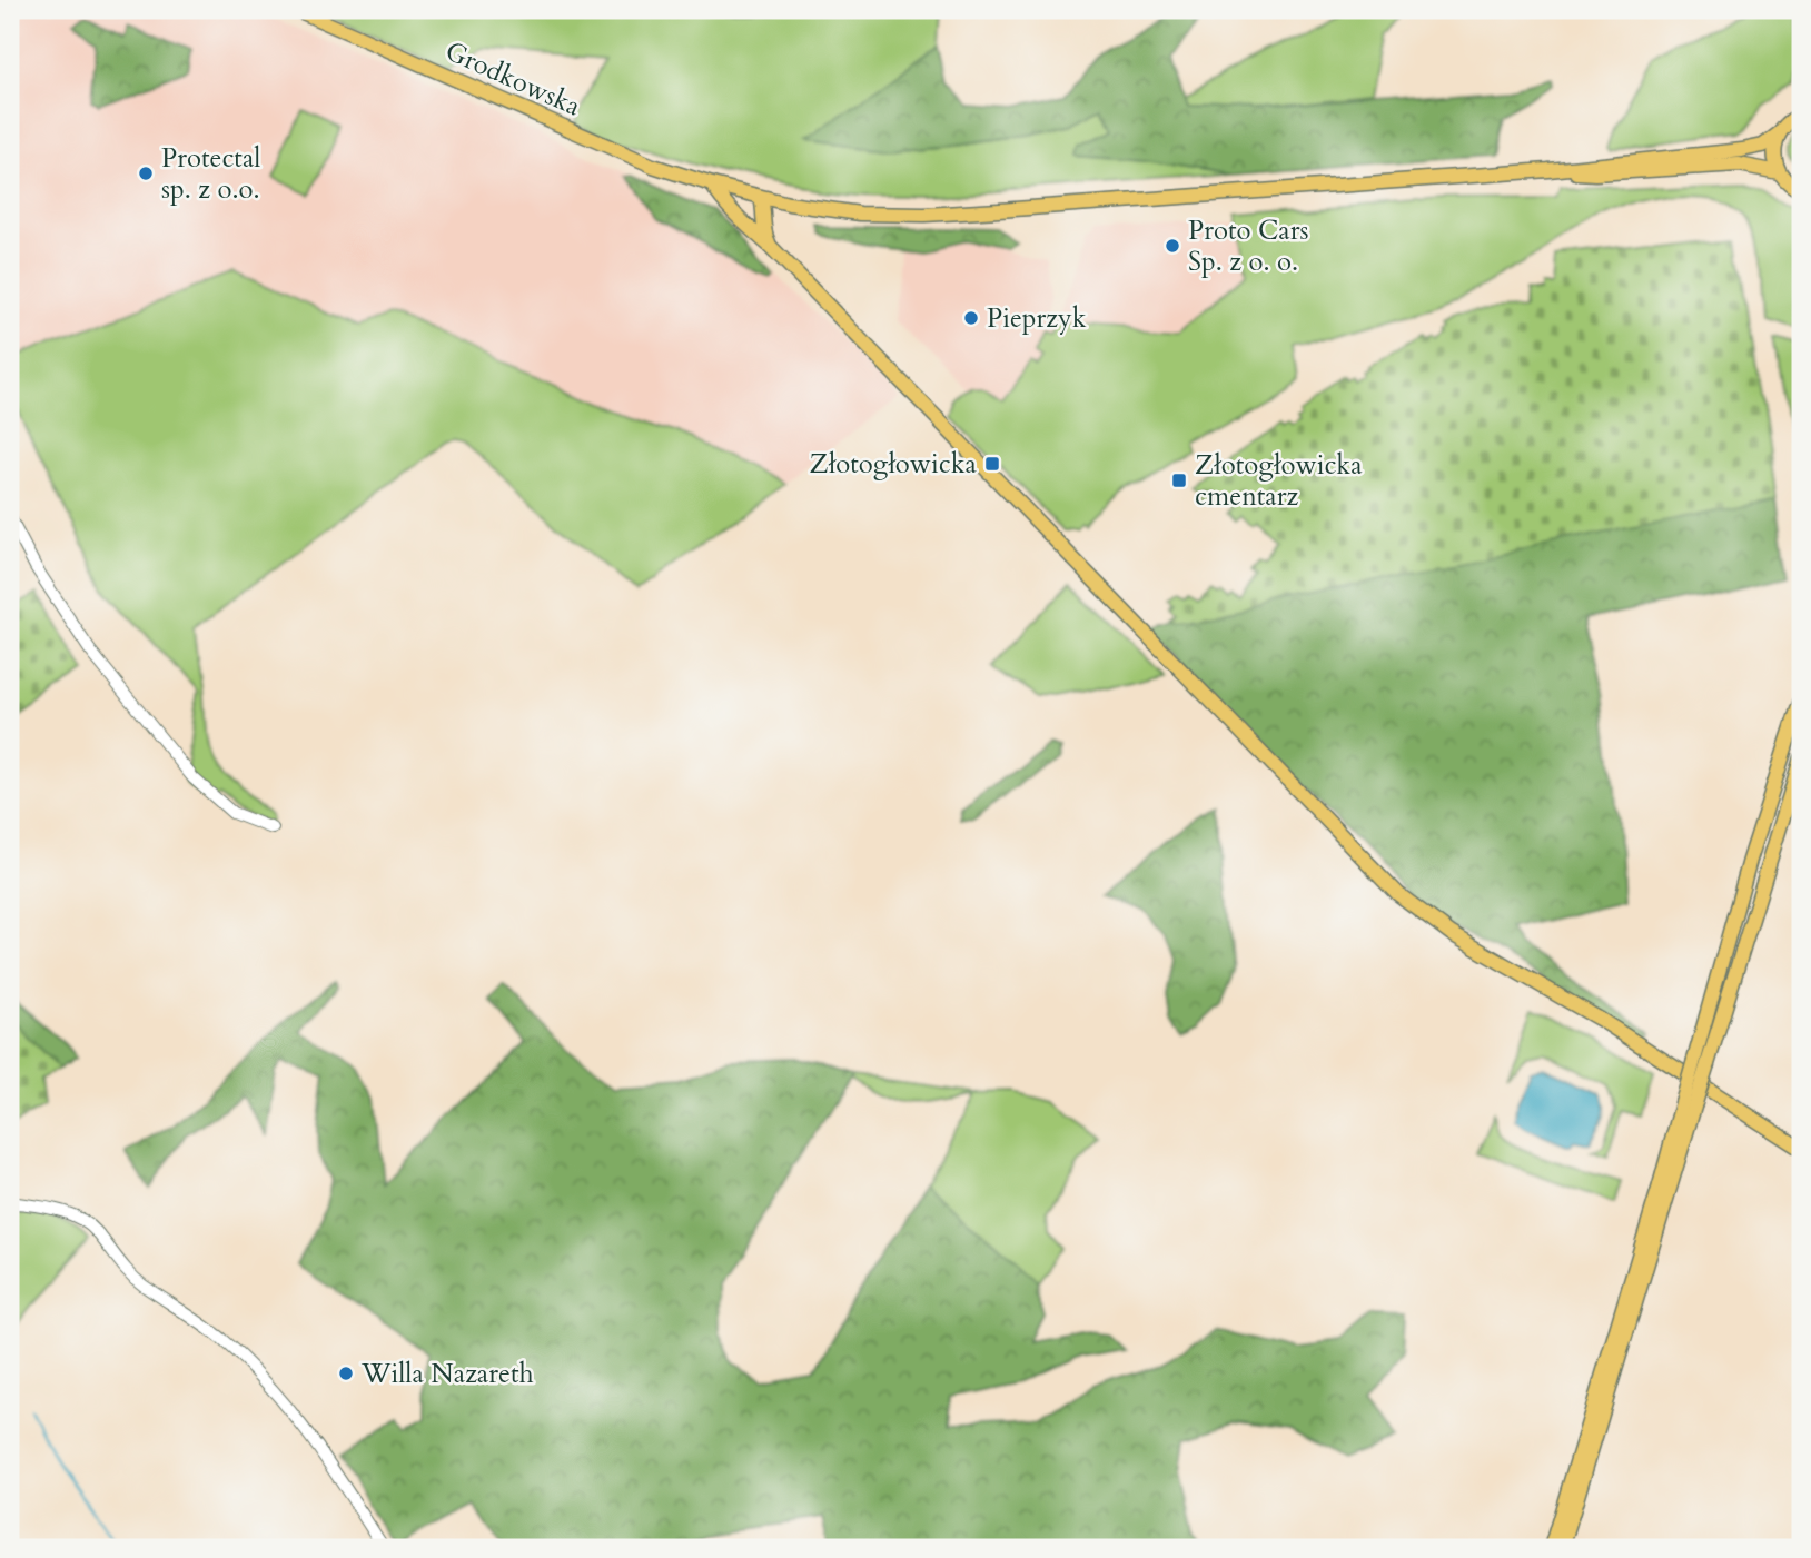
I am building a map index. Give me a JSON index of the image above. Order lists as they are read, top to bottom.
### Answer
{
  "streets": {
    "main road": ["Grodkowska"]
  },
  "places": {
    "other": [
      "Protectal sp. z o.o.",
      "Proto Cars Sp. z o. o.",
      "Pieprzyk",
      "Willa Nazareth"
    ],
    "transit": ["Złotogłowicka", "Złotogłowicka cmentarz"]
  }
}
